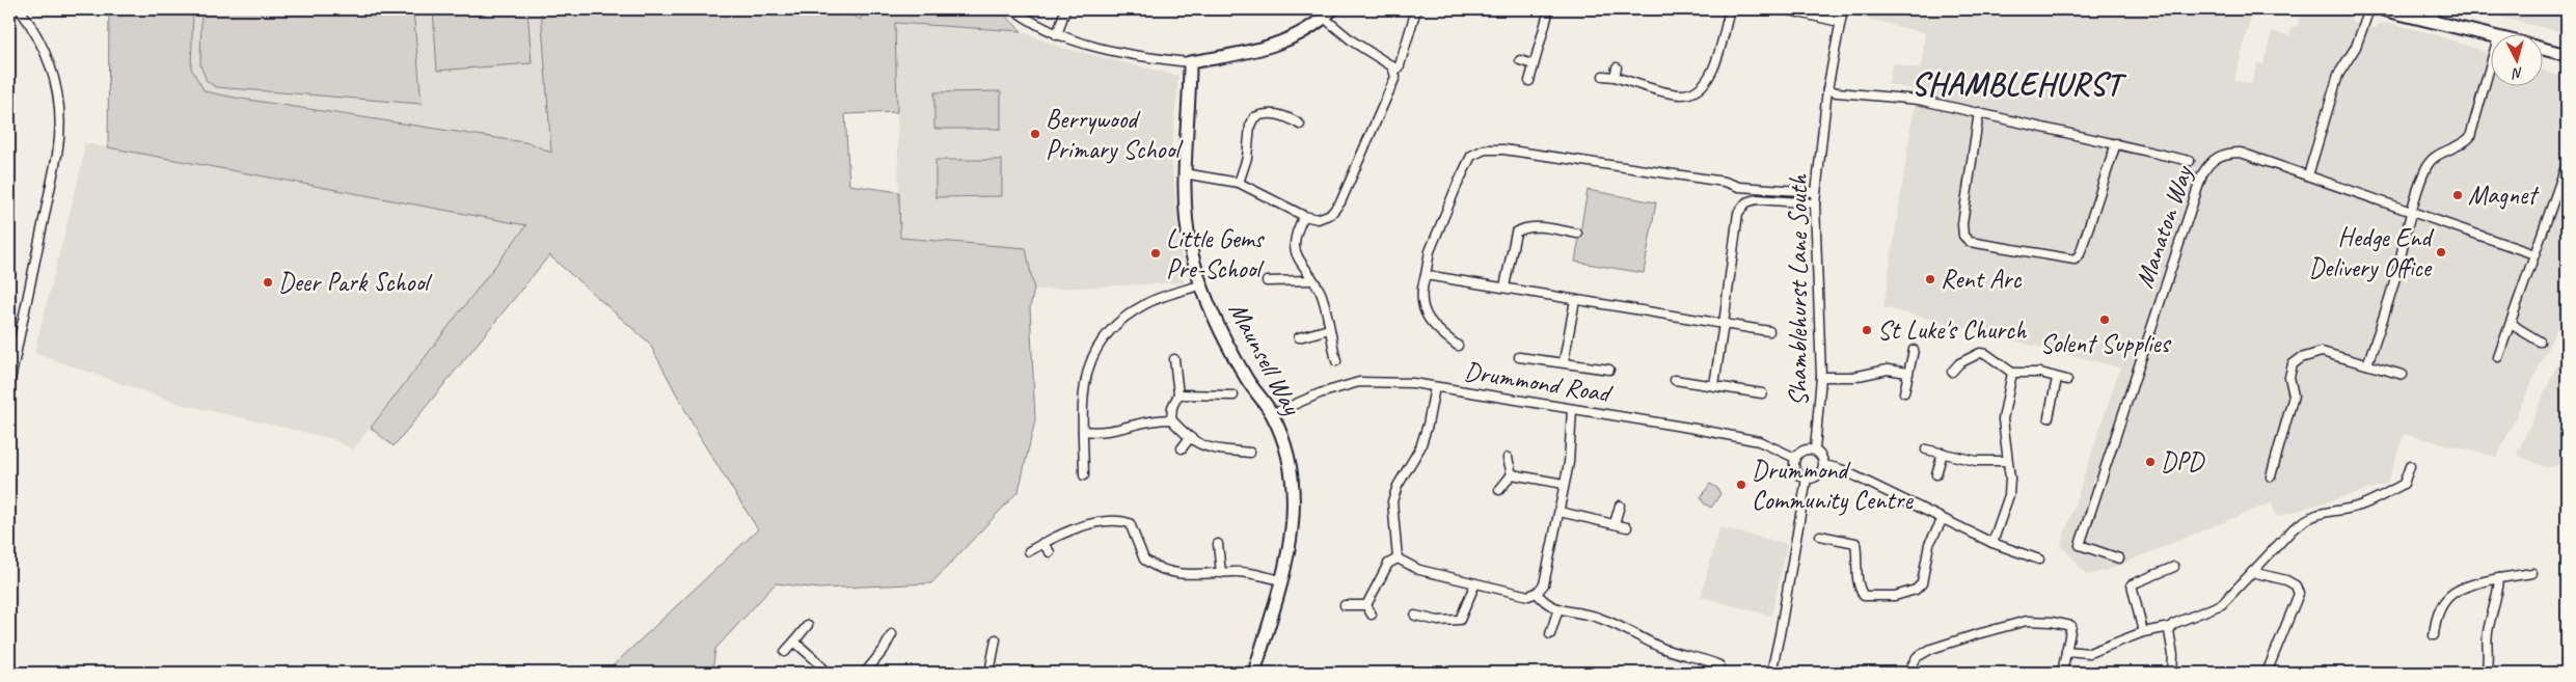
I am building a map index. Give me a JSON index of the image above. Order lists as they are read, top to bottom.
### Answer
{
  "streets": {
    "street": [
      "Manaton Way",
      "Shamblehurst Lane South",
      "Maunsell Way",
      "Drummond Road"
    ]
  },
  "crossings": [
    ["Shamblehurst Lane South", "Drummond Road"],
    ["Maunsell Way", "Drummond Road"]
  ],
  "districts": ["SHAMBLEHURST"],
  "places": [
    "Berrywood Primary School",
    "Magnet",
    "Hedge End Delivery Office",
    "Little Gems Pre-School",
    "Rent Arc",
    "Deer Park School",
    "Solent Supplies",
    "St Luke's Church",
    "DPD",
    "Drummond Community Centre"
  ],
  "north": "bottom"
}
